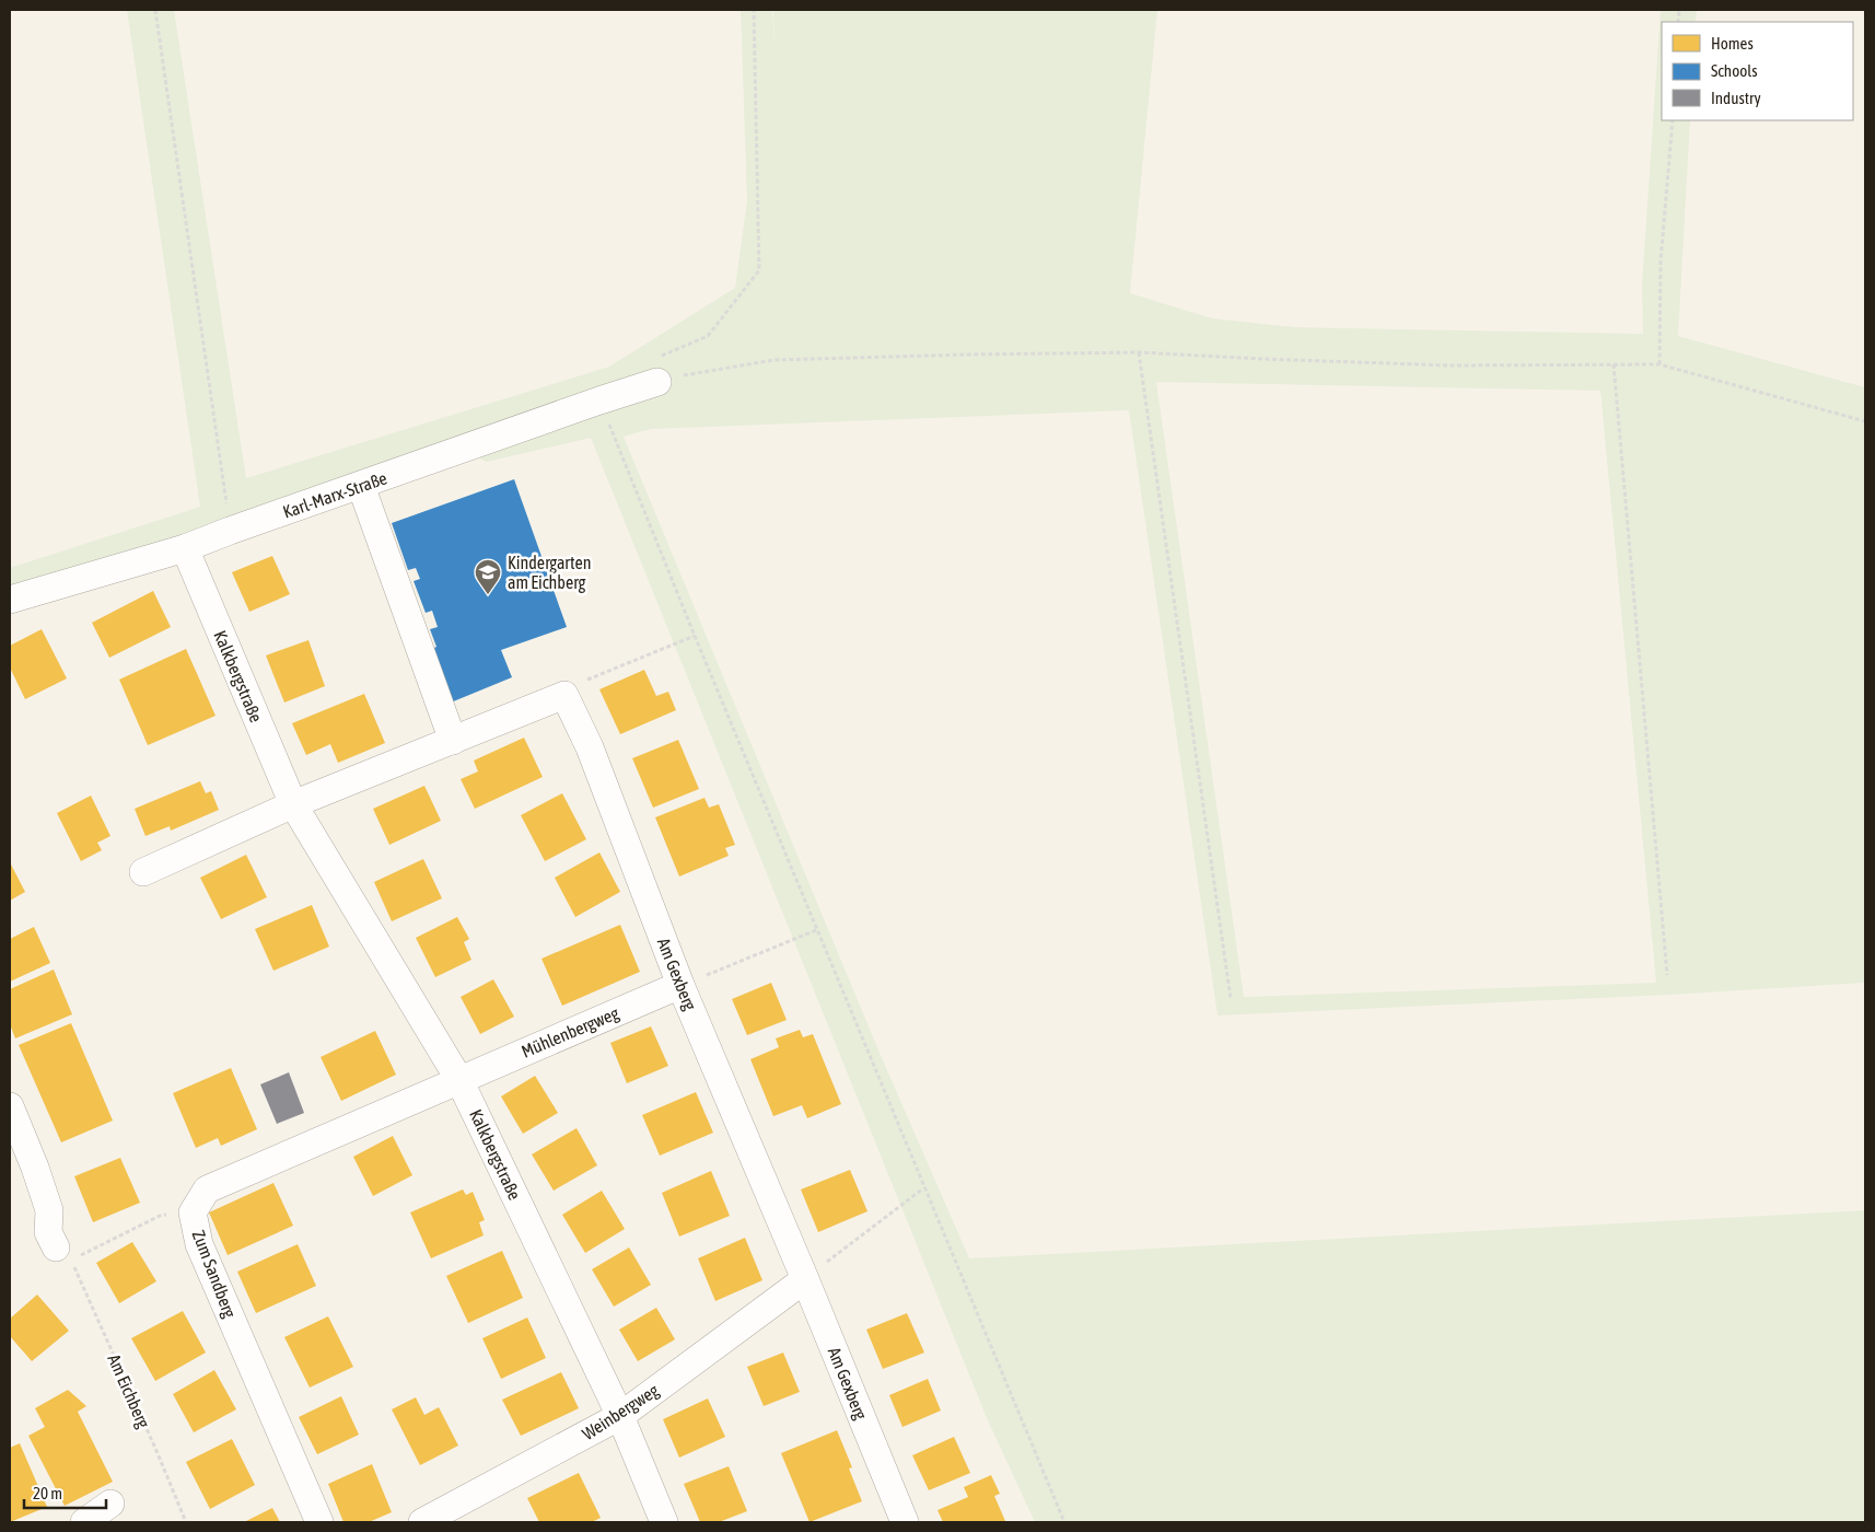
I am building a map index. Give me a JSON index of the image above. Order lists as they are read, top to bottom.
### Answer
{
  "streets": {
    "street": [
      "Karl-Marx-Straße",
      "Kalkbergstraße",
      "Am Gexberg",
      "Mühlenbergweg",
      "Zum Sandberg",
      "Weinbergweg"
    ],
    "path": ["Am Eichberg"]
  },
  "crossings": [
    ["Karl-Marx-Straße", "Kalkbergstraße"],
    ["Kalkbergstraße", "Mühlenbergweg"],
    ["Kalkbergstraße", "Zum Sandberg"],
    ["Kalkbergstraße", "Weinbergweg"],
    ["Am Gexberg", "Mühlenbergweg"],
    ["Am Gexberg", "Weinbergweg"],
    ["Mühlenbergweg", "Zum Sandberg"]
  ],
  "places": {
    "school or university": ["Kindergarten am Eichberg"]
  },
  "legend": ["Homes", "Schools", "Industry"],
  "scale_bar": "20 m"
}
